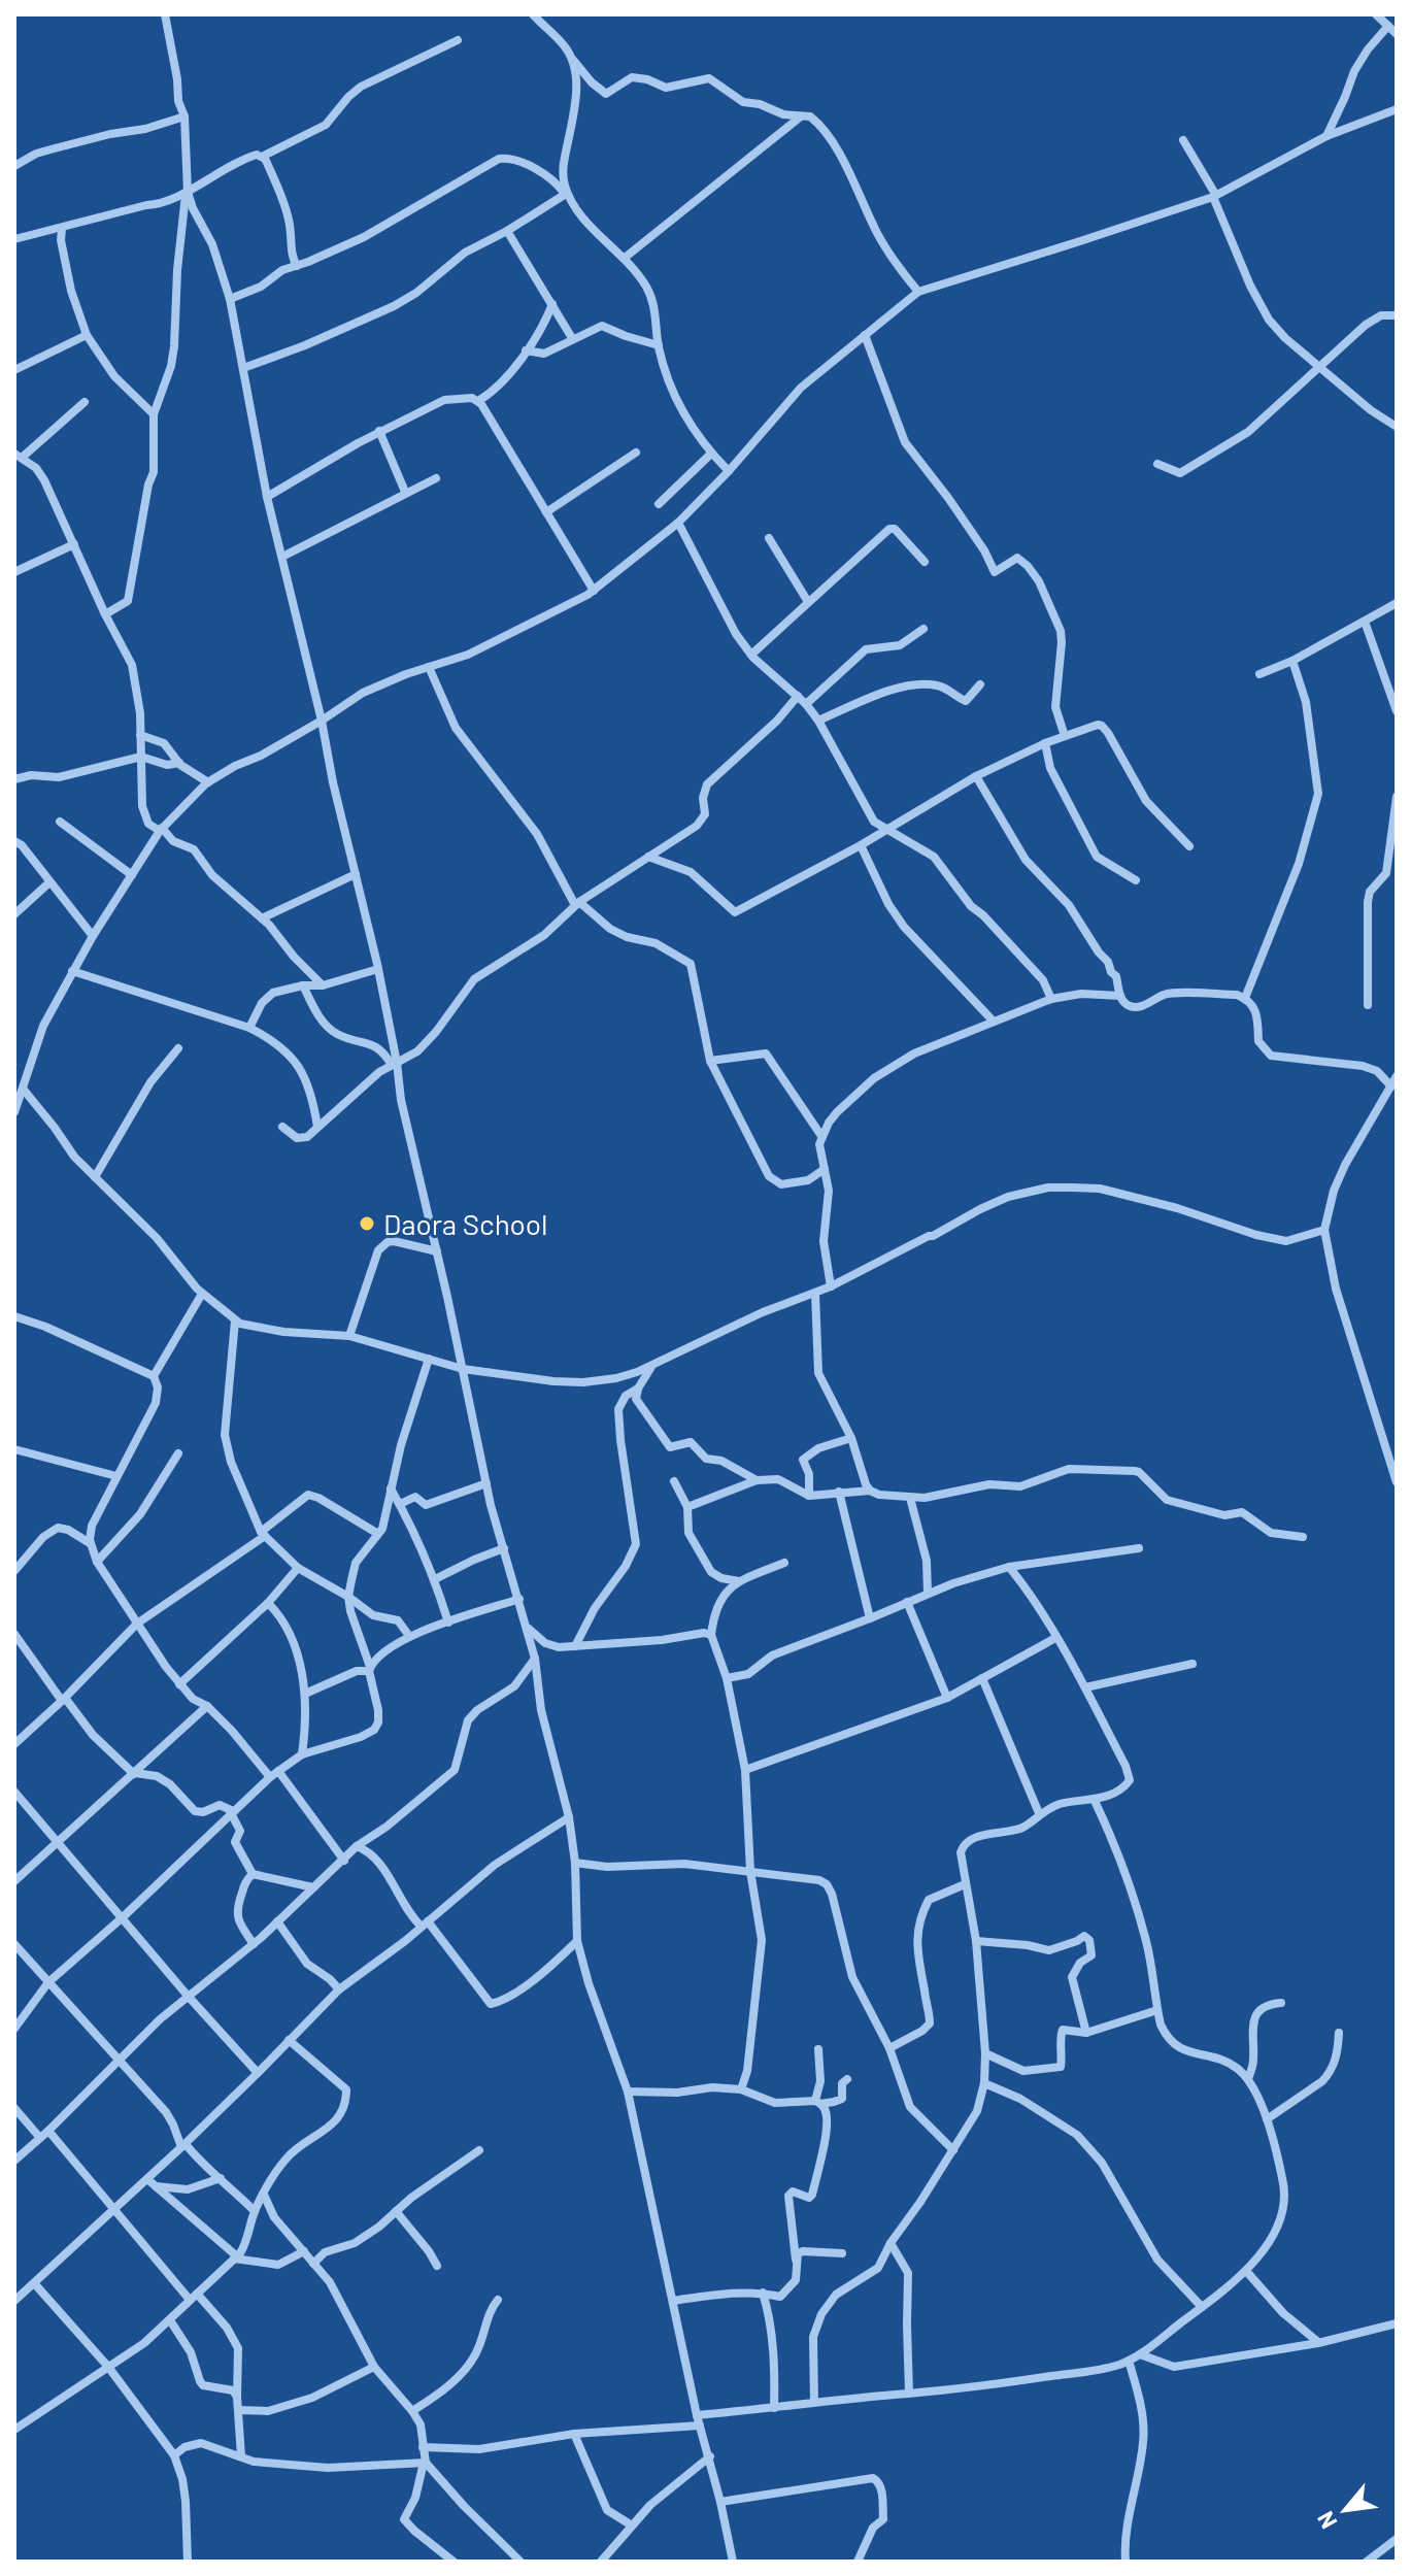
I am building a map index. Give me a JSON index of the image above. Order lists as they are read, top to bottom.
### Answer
{
  "places": ["Daora School"],
  "north": "bottom left"
}
